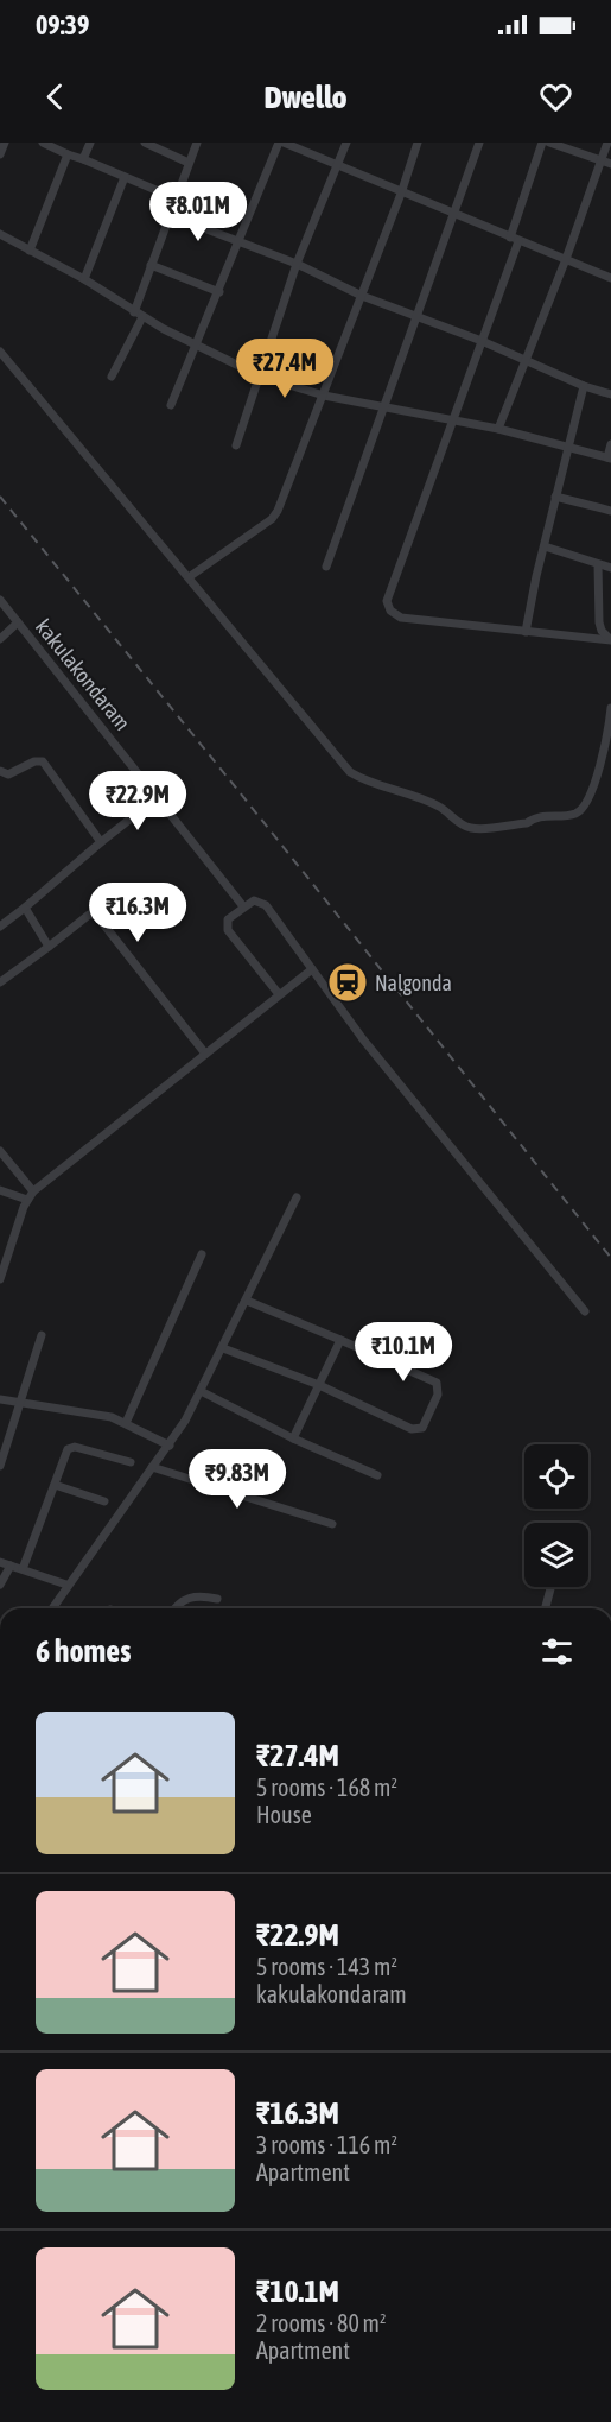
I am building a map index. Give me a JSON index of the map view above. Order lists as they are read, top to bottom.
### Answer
{
  "streets": {
    "street": ["kakulakondaram"]
  },
  "places": {
    "station": ["Nalgonda"]
  },
  "page": {
    "status": "09:39",
    "header": "Dwello",
    "price": [
      "₹8.01M",
      "₹27.4M",
      "₹22.9M",
      "₹16.3M",
      "₹10.1M",
      "₹9.83M"
    ],
    "heading": "6 homes",
    "list": [
      {
        "name": "₹27.4M",
        "note": "5 rooms · 168 m² · House"
      },
      {
        "name": "₹22.9M",
        "note": "5 rooms · 143 m² · kakulakondaram"
      },
      {
        "name": "₹16.3M",
        "note": "3 rooms · 116 m² · Apartment"
      },
      {
        "name": "₹10.1M",
        "note": "2 rooms · 80 m² · Apartment"
      }
    ]
  }
}
